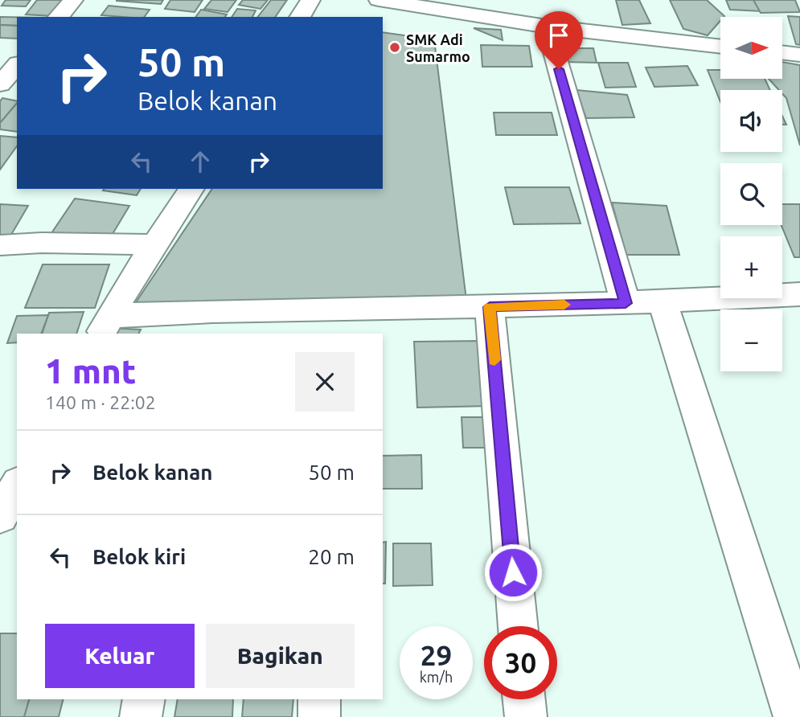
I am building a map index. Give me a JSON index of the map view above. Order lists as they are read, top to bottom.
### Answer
{
  "places": ["SMK Adi Sumarmo"],
  "north": "right",
  "page": {
    "map_buttons": ["+", "−"],
    "turn": ["50 m", "Belok kanan"],
    "heading": ["1 mnt", "140 m · 22:02"],
    "list": [
      {
        "name": "Belok kanan",
        "value": "50 m"
      },
      {
        "name": "Belok kiri",
        "value": "20 m"
      }
    ],
    "buttons": ["Keluar", "Bagikan"],
    "speed": "29 km/h",
    "limit": "30"
  }
}
